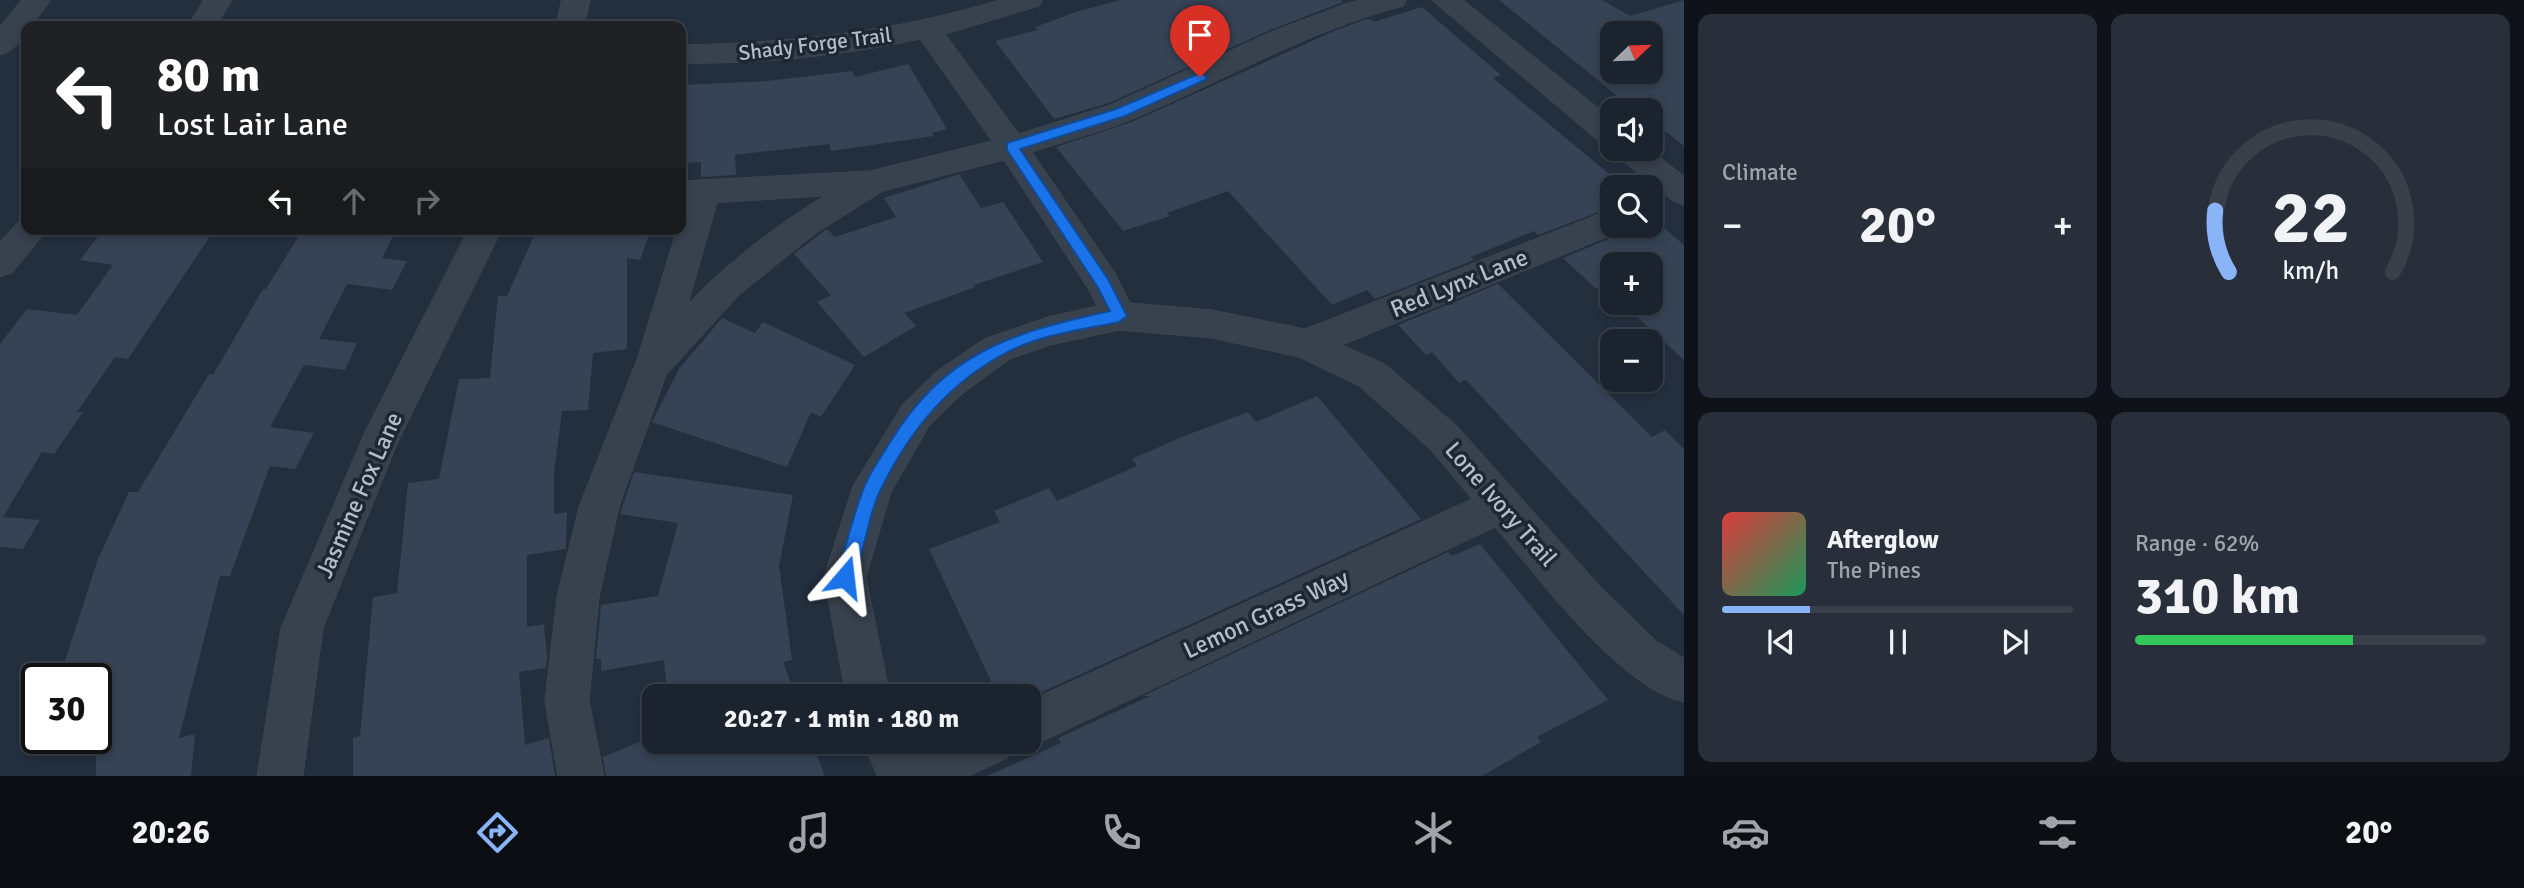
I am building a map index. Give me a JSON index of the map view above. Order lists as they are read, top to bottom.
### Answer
{
  "streets": {
    "street": [
      "Shady Forge Trail",
      "Red Lynx Lane",
      "Jasmine Fox Lane",
      "Lone Ivory Trail",
      "Lemon Grass Way"
    ]
  },
  "crossings": [
    ["Red Lynx Lane", "Lone Ivory Trail"],
    ["Lone Ivory Trail", "Lemon Grass Way"]
  ],
  "north": "top right",
  "page": {
    "tile": [
      "Climate",
      ["Range · 62%", "310 km"]
    ],
    "map_buttons": ["+", "−"],
    "turn": ["80 m", "Lost Lair Lane"],
    "heat": ["−", "20°", "+"],
    "song": ["Afterglow", "The Pines"],
    "limit": "30",
    "trip": "20:27 · 1 min · 180 m",
    "tabs": ["20:26", "20°"],
    "gauge": ["22", "km/h"]
  }
}
